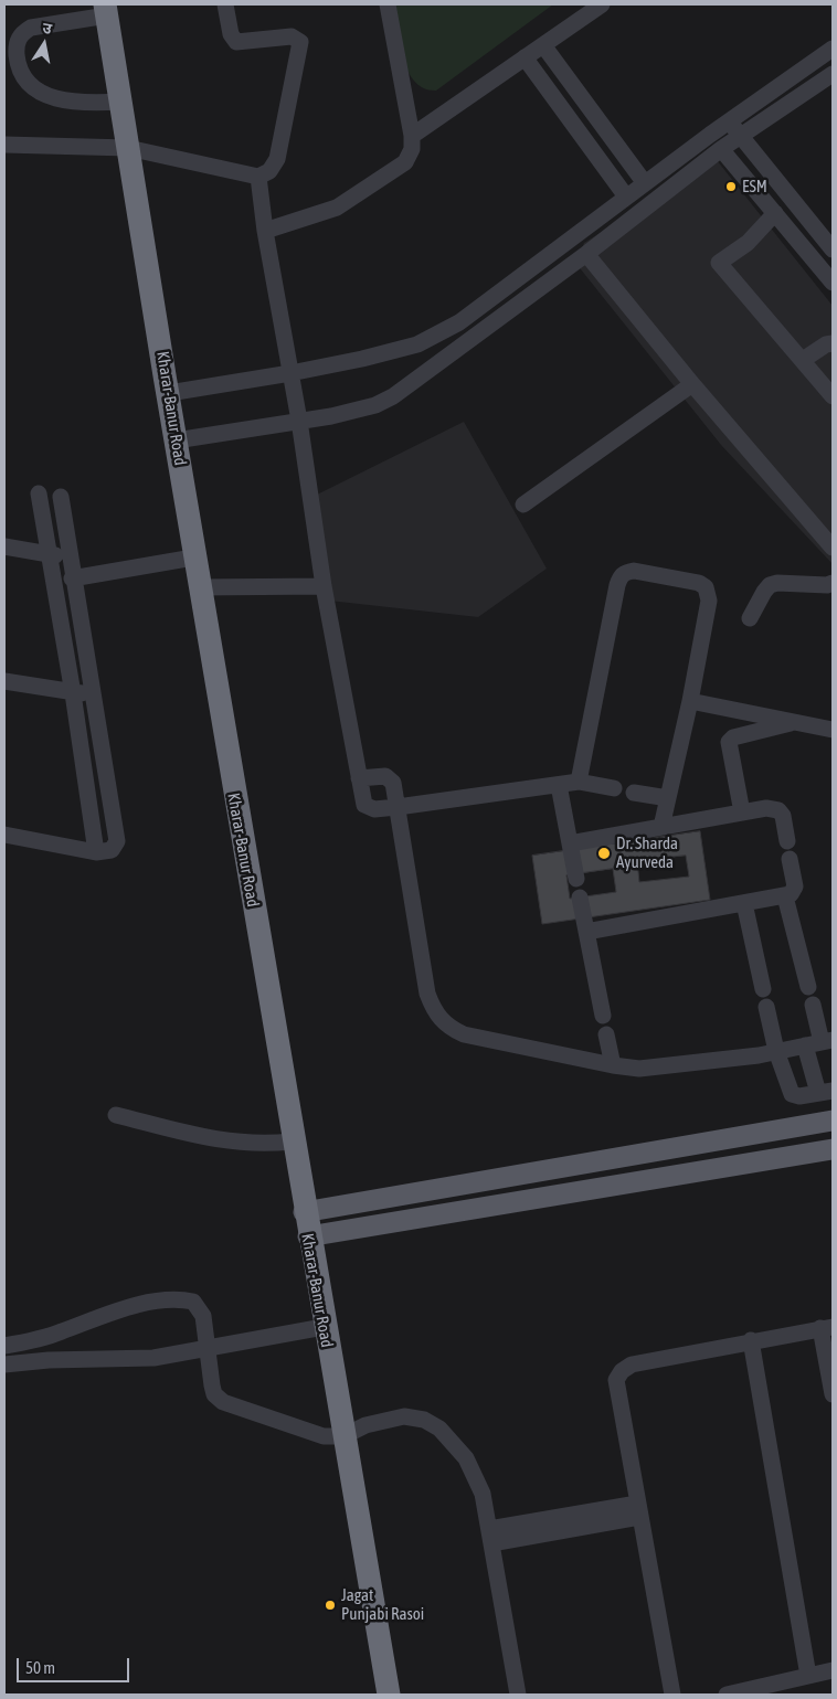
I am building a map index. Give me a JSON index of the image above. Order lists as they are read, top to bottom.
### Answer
{
  "streets": {
    "highway": ["Kharar-Banur Road"]
  },
  "places": ["ESM", "Dr. Sharda Ayurveda", "Jagat Punjabi Rasoi"],
  "scale_bar": "50 m",
  "north": "top"
}
